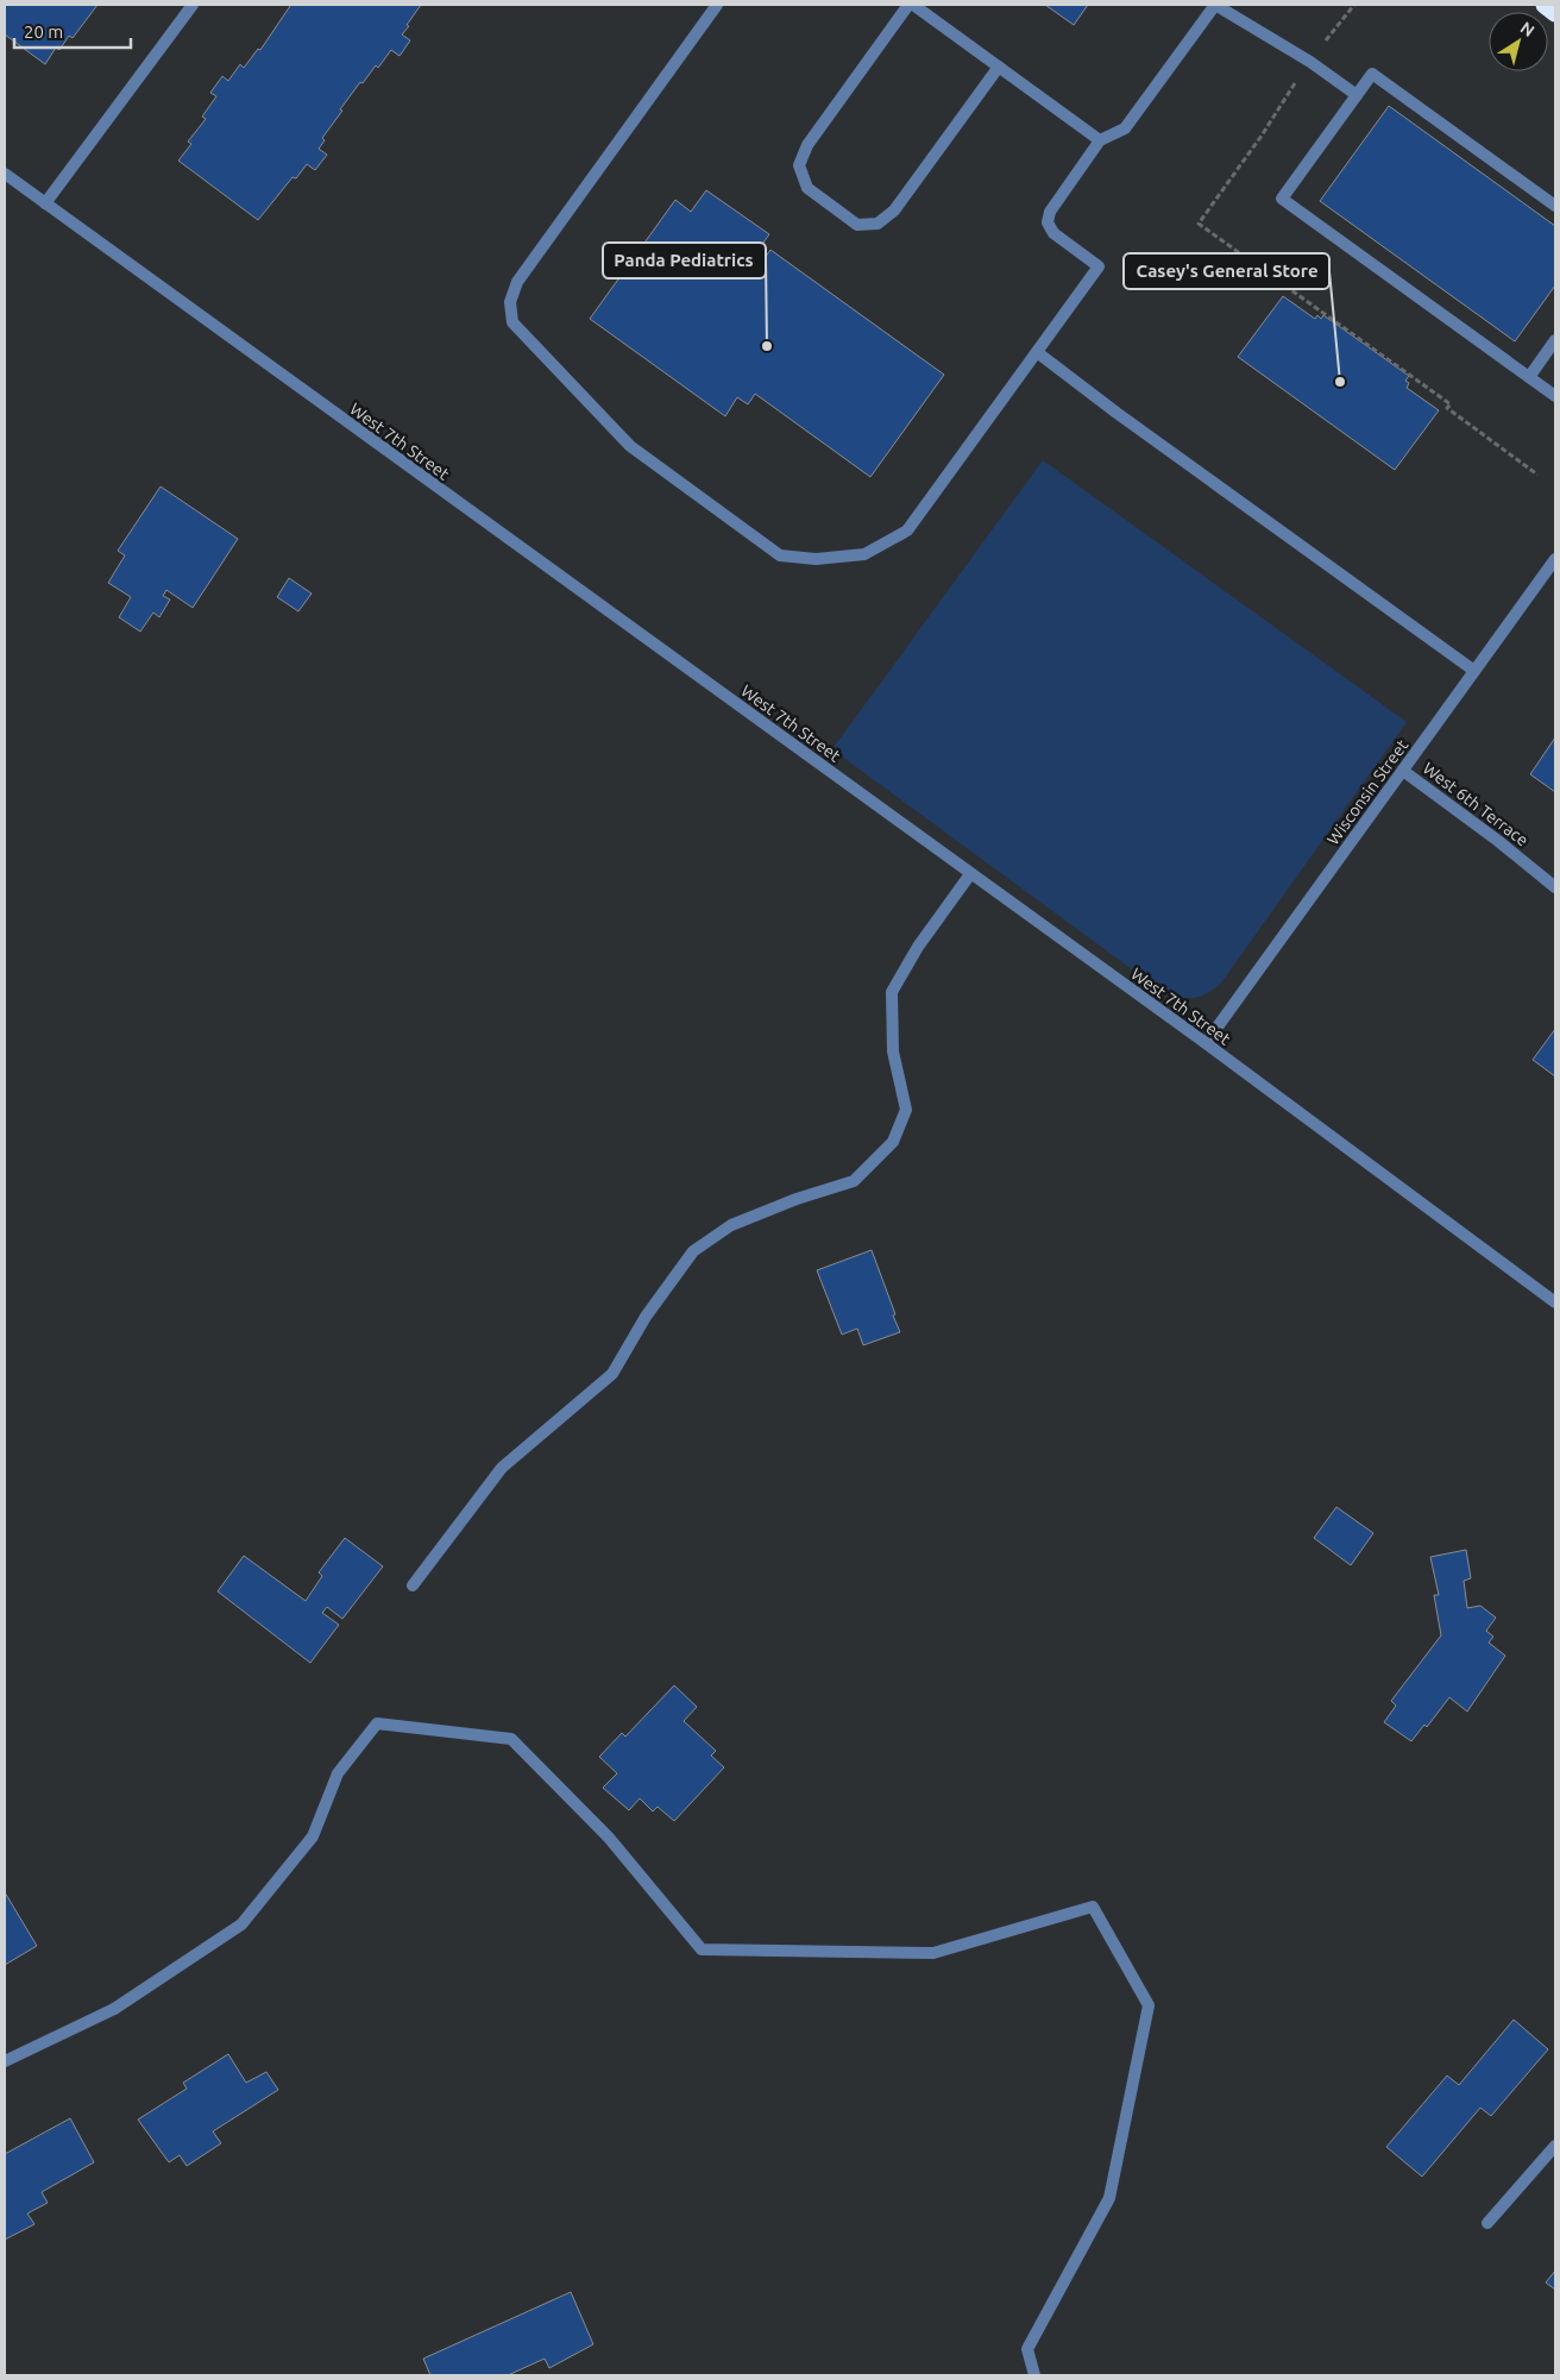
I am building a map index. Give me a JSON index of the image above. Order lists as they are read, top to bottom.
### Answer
{
  "streets": {
    "street": ["West 7th Street", "Wisconsin Street", "West 6th Terrace"]
  },
  "crossings": [
    ["West 7th Street", "Wisconsin Street"],
    ["Wisconsin Street", "West 6th Terrace"]
  ],
  "places": ["Panda Pediatrics", "Casey's General Store"],
  "scale_bar": "20 m",
  "north": "top right"
}
